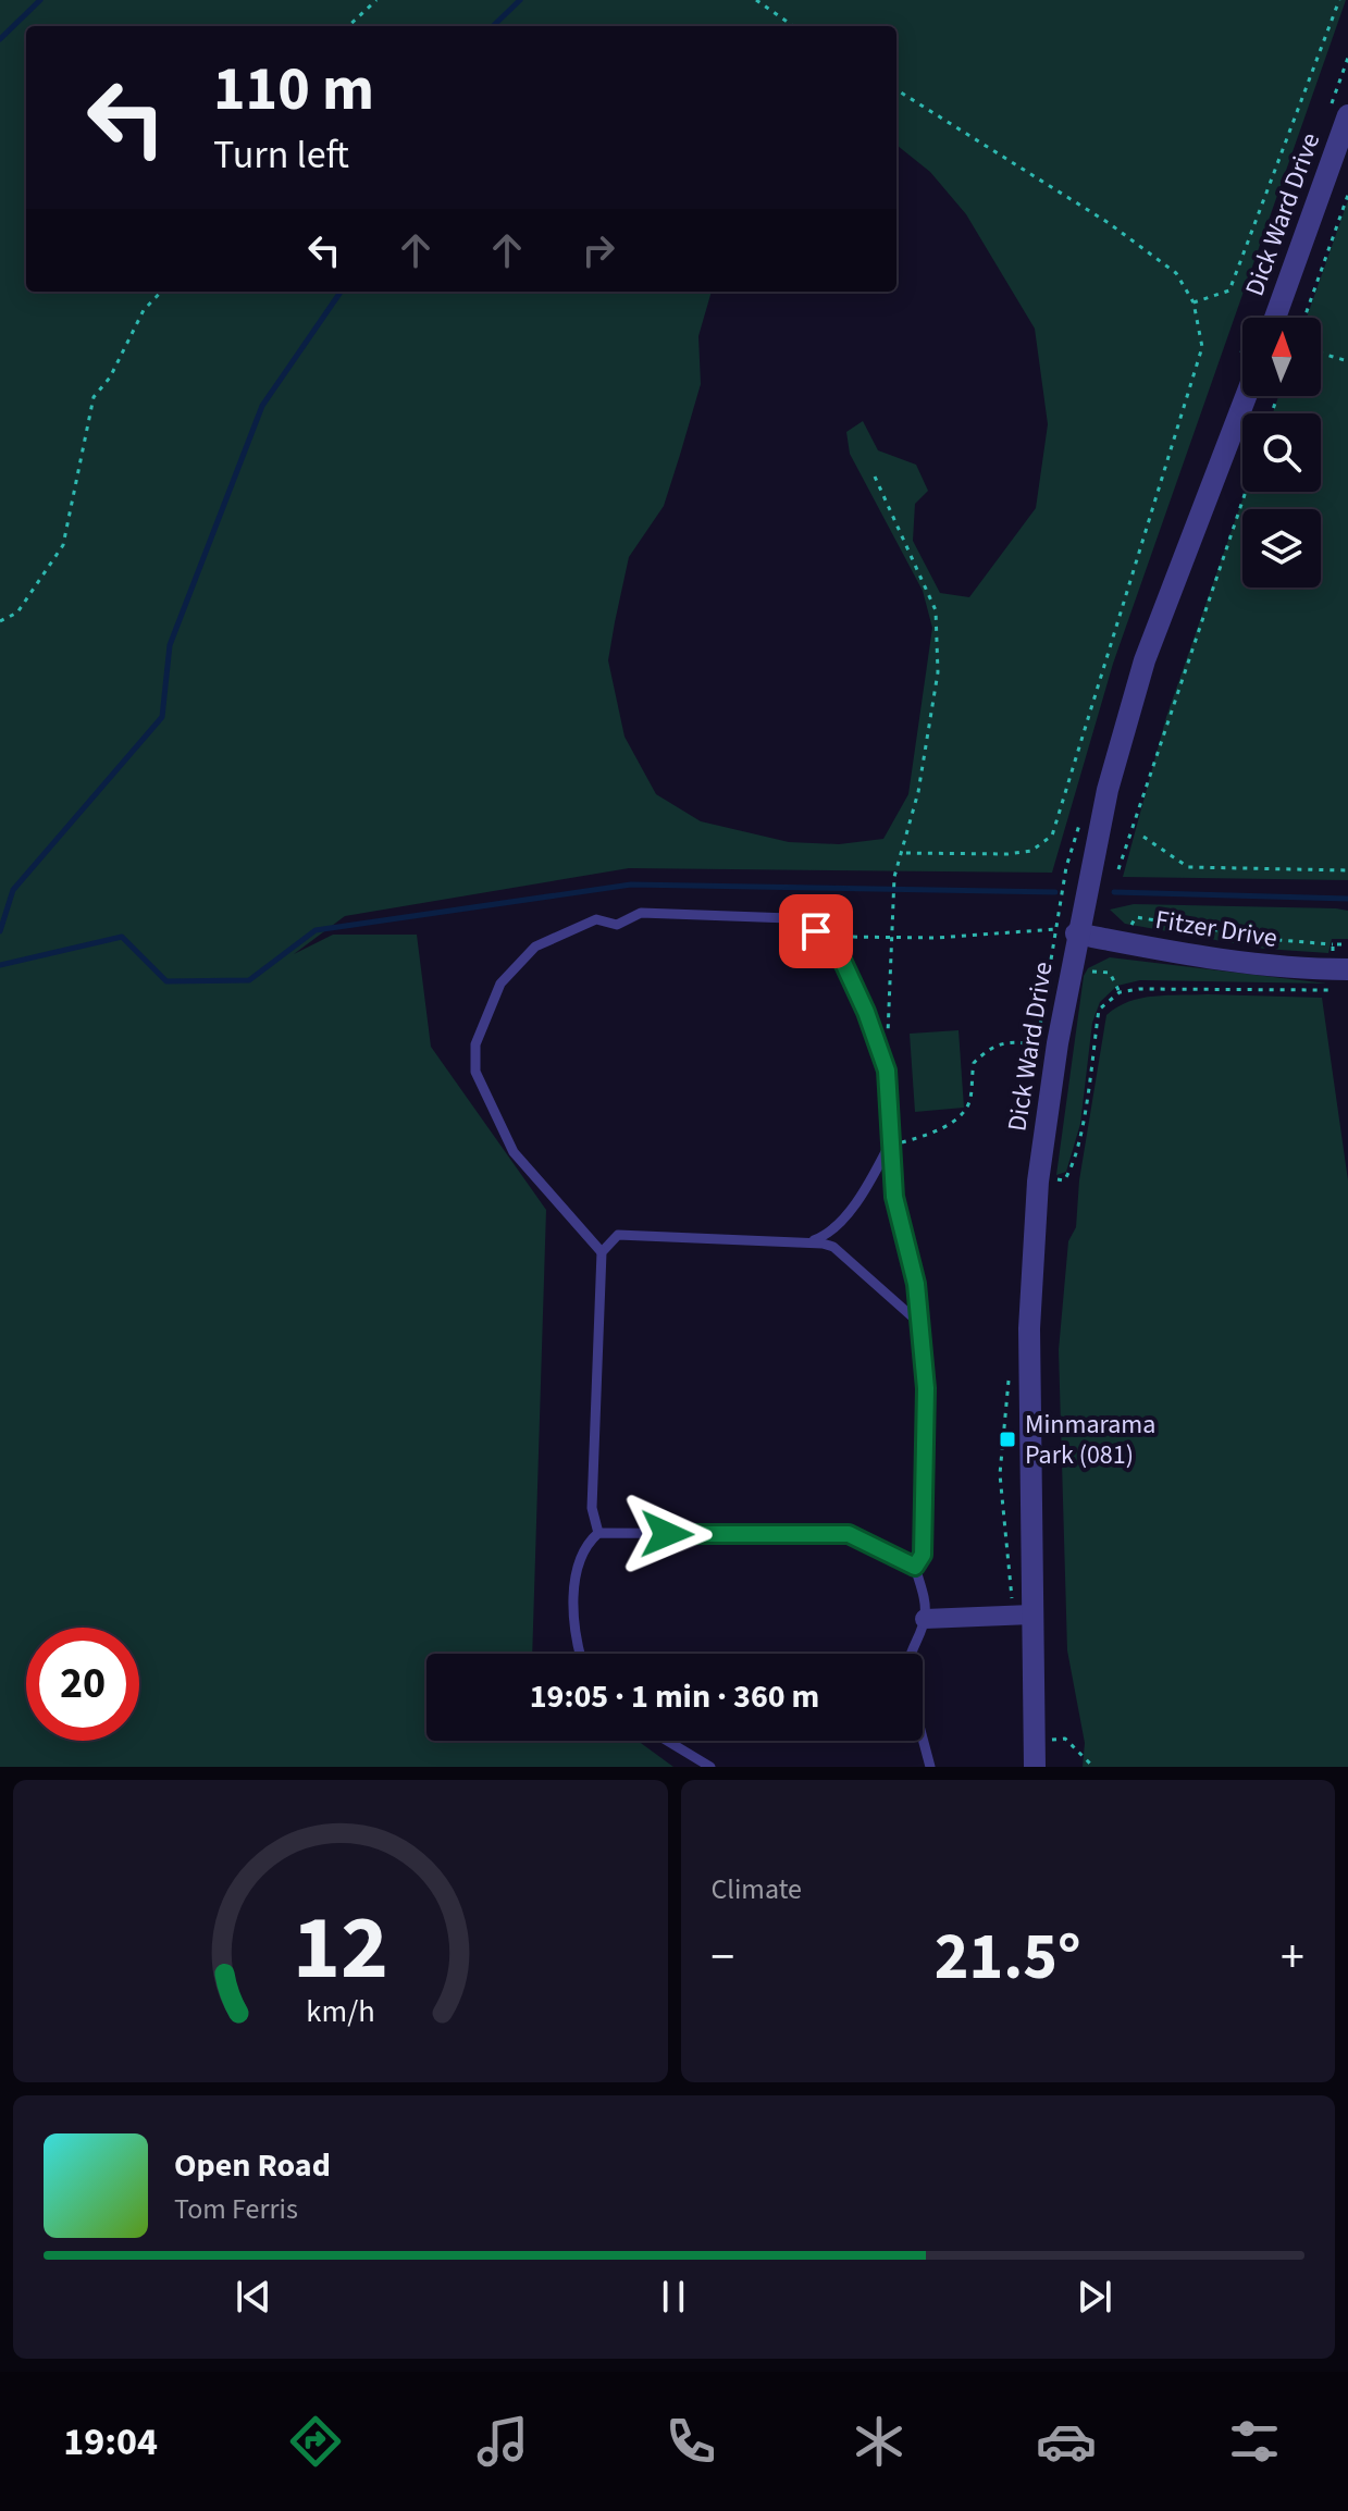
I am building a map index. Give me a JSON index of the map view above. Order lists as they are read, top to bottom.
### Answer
{
  "streets": {
    "street": ["Dick Ward Drive", "Fitzer Drive"]
  },
  "crossings": [
    ["Dick Ward Drive", "Fitzer Drive"]
  ],
  "places": {
    "transit": ["Minmarama Park (081)"]
  },
  "north": "top",
  "page": {
    "turn": ["110 m", "Turn left"],
    "limit": "20",
    "trip": "19:05 · 1 min · 360 m",
    "tile": "Climate",
    "heat": ["−", "21.5°", "+"],
    "song": ["Open Road", "Tom Ferris"],
    "tabs": "19:04",
    "gauge": ["12", "km/h"]
  }
}
